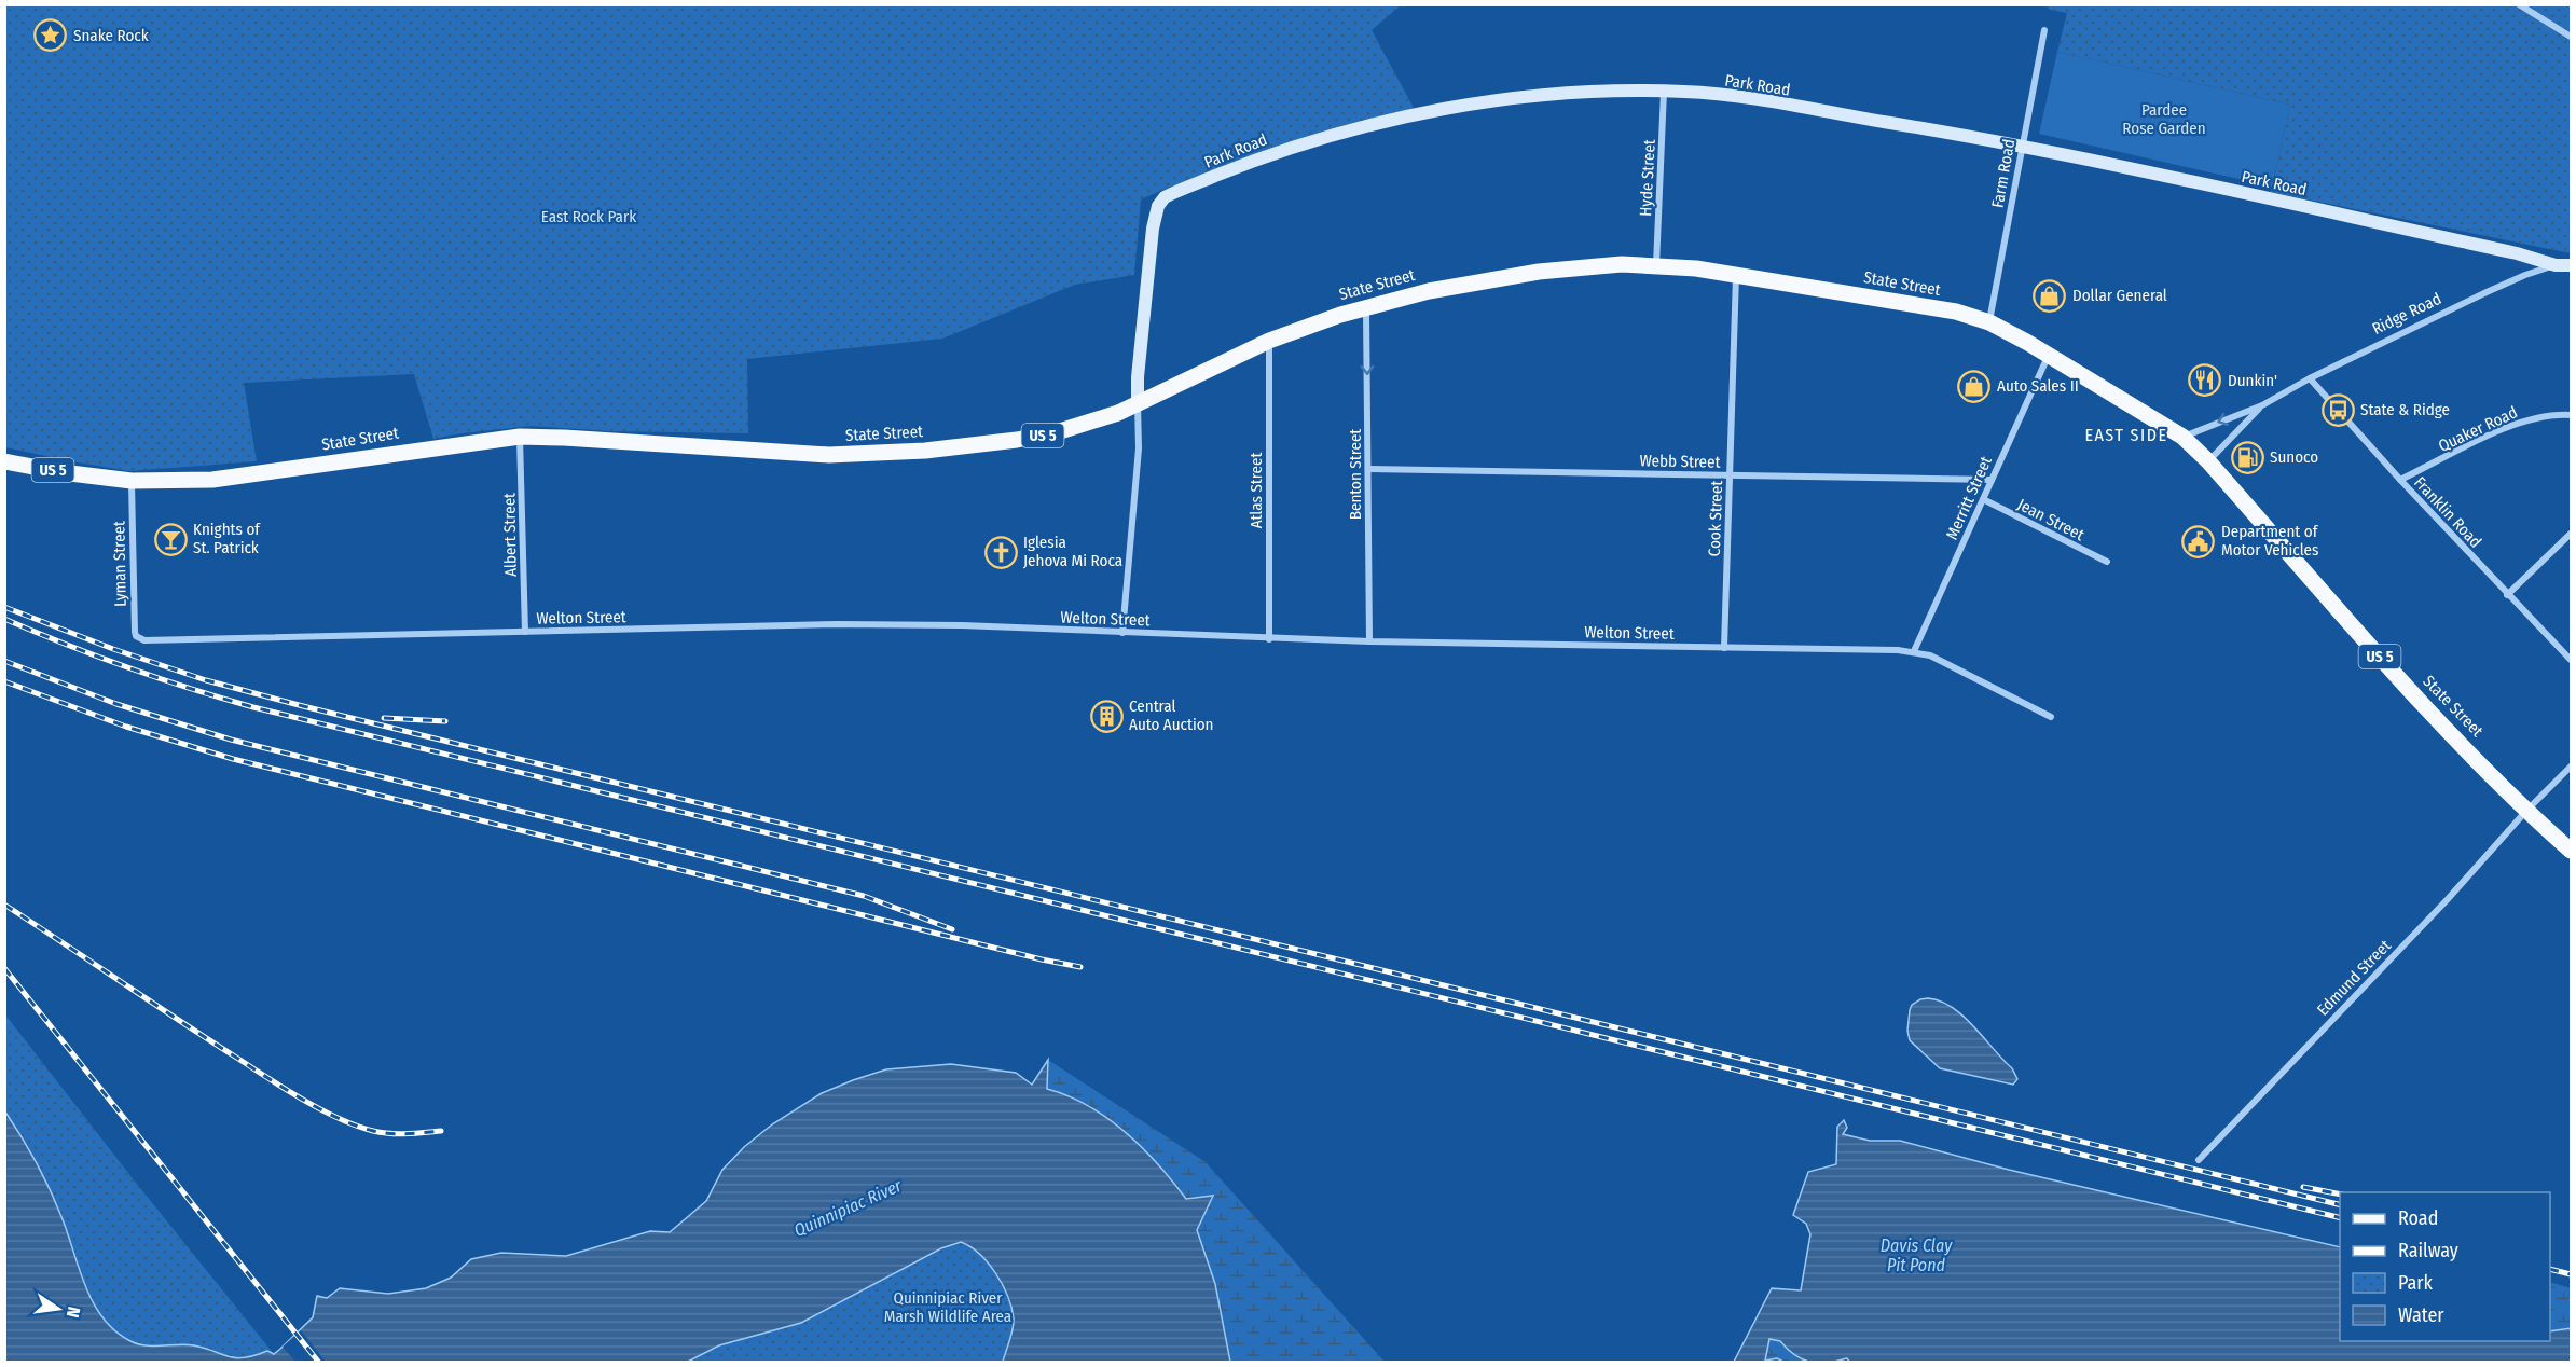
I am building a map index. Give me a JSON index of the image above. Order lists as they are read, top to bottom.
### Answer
{
  "streets": {
    "main road": [
      "Park Road",
      "State Street",
      "Ridge Road",
      "US 5"
    ],
    "street": [
      "Farm Road",
      "Hyde Street",
      "Quaker Road",
      "Webb Street",
      "Benton Street",
      "Atlas Street",
      "Merritt Street",
      "Franklin Road",
      "Cook Street",
      "Jean Street",
      "Albert Street",
      "Lyman Street",
      "Welton Street",
      "Edmund Street"
    ]
  },
  "crossings": [
    ["Park Road", "Farm Road"],
    ["Park Road", "Hyde Street"],
    ["Park Road", "State Street"],
    ["Park Road", "Ridge Road"],
    ["Farm Road", "State Street"],
    ["Hyde Street", "State Street"],
    ["State Street", "Ridge Road"],
    ["State Street", "Benton Street"],
    ["State Street", "Atlas Street"],
    ["State Street", "Merritt Street"],
    ["State Street", "Cook Street"],
    ["State Street", "Albert Street"],
    ["State Street", "Lyman Street"],
    ["State Street", "Edmund Street"],
    ["Ridge Road", "Franklin Road"],
    ["Quaker Road", "Franklin Road"],
    ["Webb Street", "Benton Street"],
    ["Webb Street", "Merritt Street"],
    ["Webb Street", "Cook Street"],
    ["Benton Street", "Welton Street"],
    ["Atlas Street", "Welton Street"],
    ["Merritt Street", "Jean Street"],
    ["Merritt Street", "Welton Street"],
    ["Cook Street", "Welton Street"],
    ["Albert Street", "Welton Street"],
    ["Lyman Street", "Welton Street"]
  ],
  "one_way": ["Benton Street"],
  "districts": ["EAST SIDE"],
  "water": ["Quinnipiac River", "Davis Clay Pit Pond"],
  "parks": ["Pardee Rose Garden", "East Rock Park", "Quinnipiac River Marsh Wildlife Area"],
  "places": {
    "place": ["Snake Rock"],
    "shop": ["Dollar General", "Auto Sales II"],
    "restaurant": ["Dunkin'"],
    "bus stop": ["State & Ridge"],
    "fuel station": ["Sunoco"],
    "bar": ["Knights of St. Patrick"],
    "public building": ["Department of Motor Vehicles"],
    "church": ["Iglesia Jehova Mi Roca"],
    "building": ["Central Auto Auction"]
  },
  "legend": [
    "Road",
    "Railway",
    "Park",
    "Water"
  ],
  "north": "right"
}
